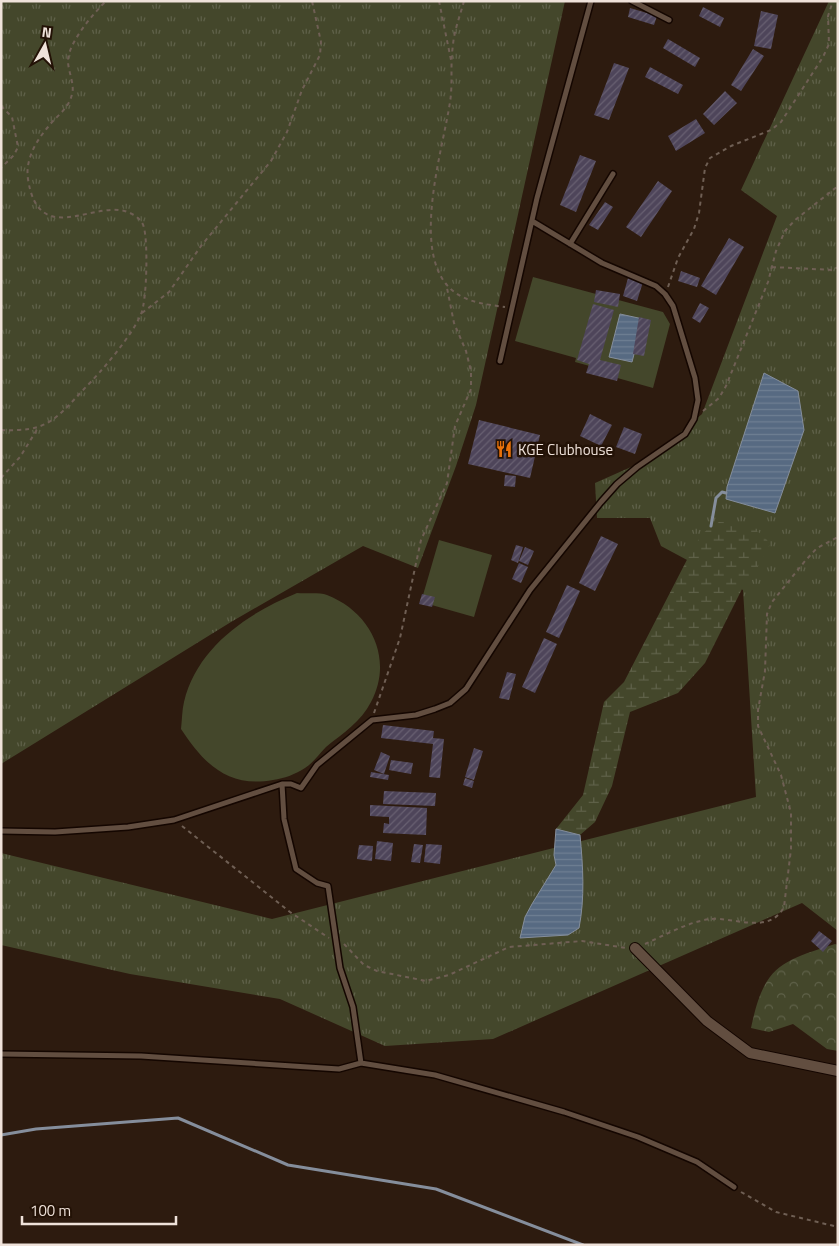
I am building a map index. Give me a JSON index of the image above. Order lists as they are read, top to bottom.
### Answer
{
  "places": {
    "restaurant": ["KGE Clubhouse"]
  },
  "scale_bar": "100 m",
  "north": "top"
}
